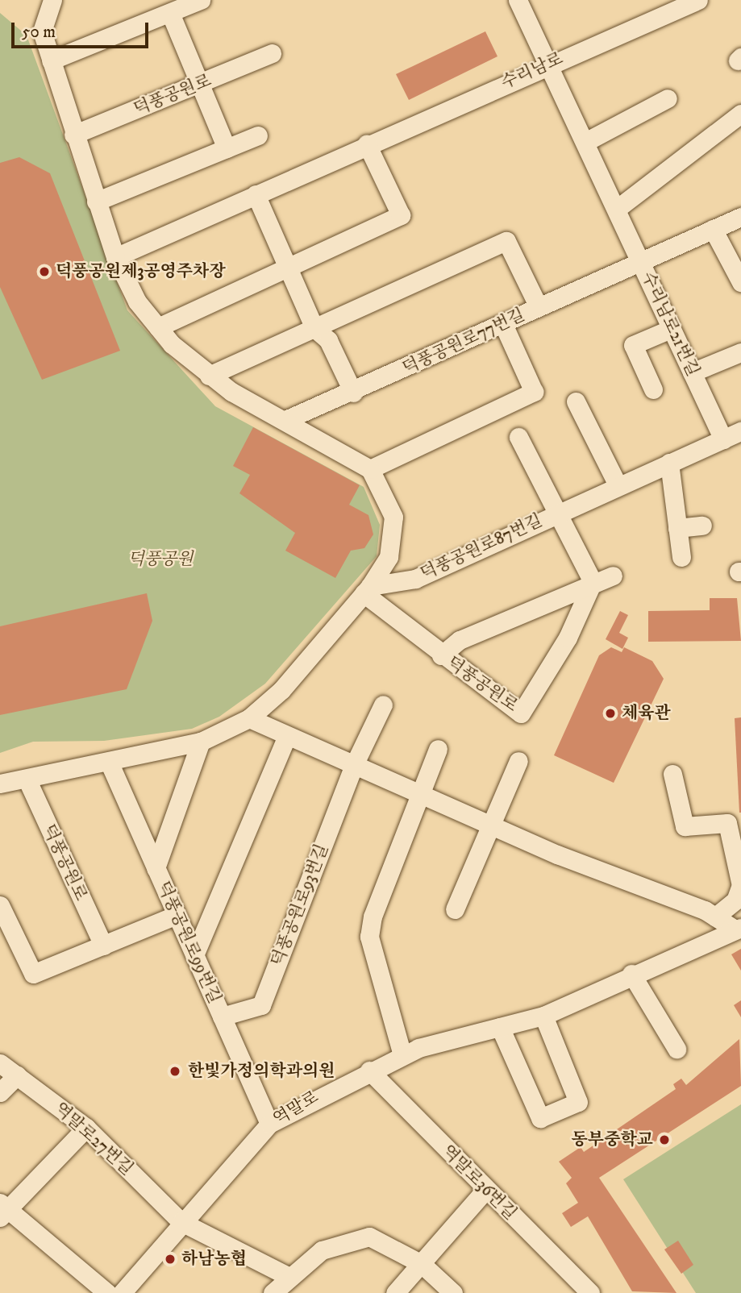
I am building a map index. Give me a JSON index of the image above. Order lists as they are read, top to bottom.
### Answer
{
  "streets": {
    "street": [
      "수리남로",
      "덕풍공원로",
      "수리남로21번길",
      "덕풍공원로77번길",
      "덕풍공원로87번길",
      "덕풍공원로93번길",
      "덕풍공원로99번길",
      "역말로",
      "역말로27번길",
      "역말로36번길"
    ]
  },
  "crossings": [
    ["수리남로", "수리남로21번길"],
    ["덕풍공원로", "덕풍공원로87번길"],
    ["수리남로21번길", "덕풍공원로77번길"],
    ["수리남로21번길", "덕풍공원로87번길"],
    ["덕풍공원로93번길", "덕풍공원로99번길"],
    ["덕풍공원로99번길", "역말로"],
    ["역말로", "역말로27번길"],
    ["역말로", "역말로36번길"]
  ],
  "parks": ["덕풍공원"],
  "places": [
    "덕풍공원제3공영주차장",
    "체육관",
    "한빛가정의학과의원",
    "동부중학교",
    "하남농협"
  ],
  "scale_bar": "50 m"
}
